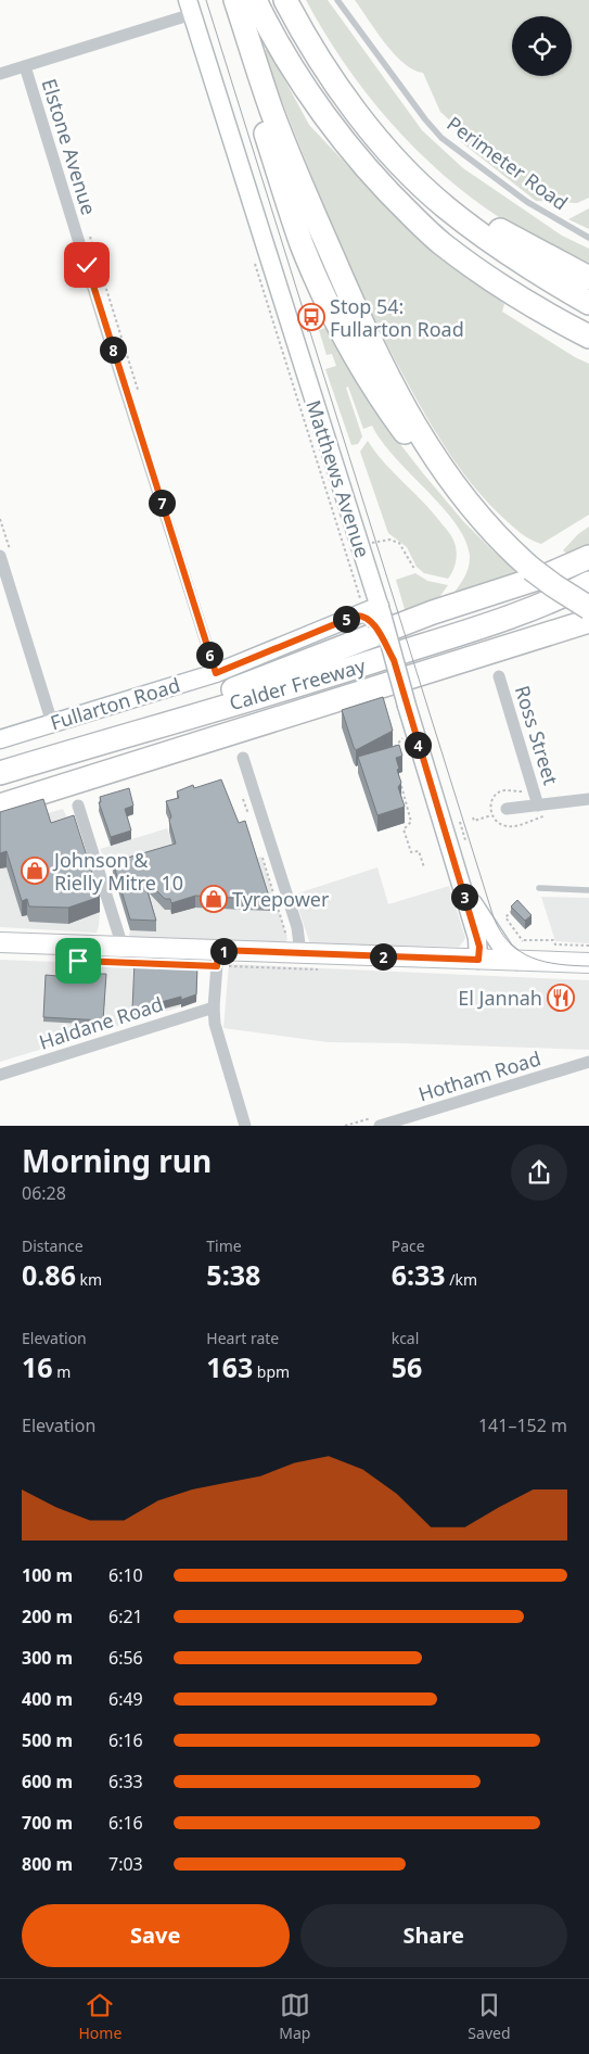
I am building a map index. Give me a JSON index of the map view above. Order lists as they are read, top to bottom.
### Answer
{
  "streets": {
    "highway": ["Calder Freeway"],
    "main road": ["Matthews Avenue", "Fullarton Road"],
    "street": [
      "Elstone Avenue",
      "Ross Street",
      "Haldane Road",
      "Hotham Road"
    ],
    "lane": ["Perimeter Road"]
  },
  "crossings": [
    ["Elstone Avenue", "Fullarton Road"],
    ["Matthews Avenue", "Fullarton Road"]
  ],
  "places": {
    "bus stop": ["Stop 54: Fullarton Road"],
    "shop": ["Johnson & Rielly Mitre 10", "Tyrepower"],
    "restaurant": ["El Jannah"]
  },
  "page": {
    "pins": [
      "8",
      "7",
      "5",
      "6",
      "4",
      "3",
      "1",
      "2"
    ],
    "heading": ["Morning run", "06:28"],
    "stats": [
      ["Distance", "0.86 km"],
      ["Time", "5:38"],
      ["Pace", "6:33 /km"],
      ["Elevation", "16 m"],
      ["Heart rate", "163 bpm"],
      ["kcal", "56"]
    ],
    "chart": ["Elevation", "141–152 m"],
    "list": [
      {
        "name": "100 m",
        "note": "6:10"
      },
      {
        "name": "200 m",
        "note": "6:21"
      },
      {
        "name": "300 m",
        "note": "6:56"
      },
      {
        "name": "400 m",
        "note": "6:49"
      },
      {
        "name": "500 m",
        "note": "6:16"
      },
      {
        "name": "600 m",
        "note": "6:33"
      },
      {
        "name": "700 m",
        "note": "6:16"
      },
      {
        "name": "800 m",
        "note": "7:03"
      }
    ],
    "buttons": ["Save", "Share"],
    "tabs": ["Home", "Map", "Saved"]
  }
}
